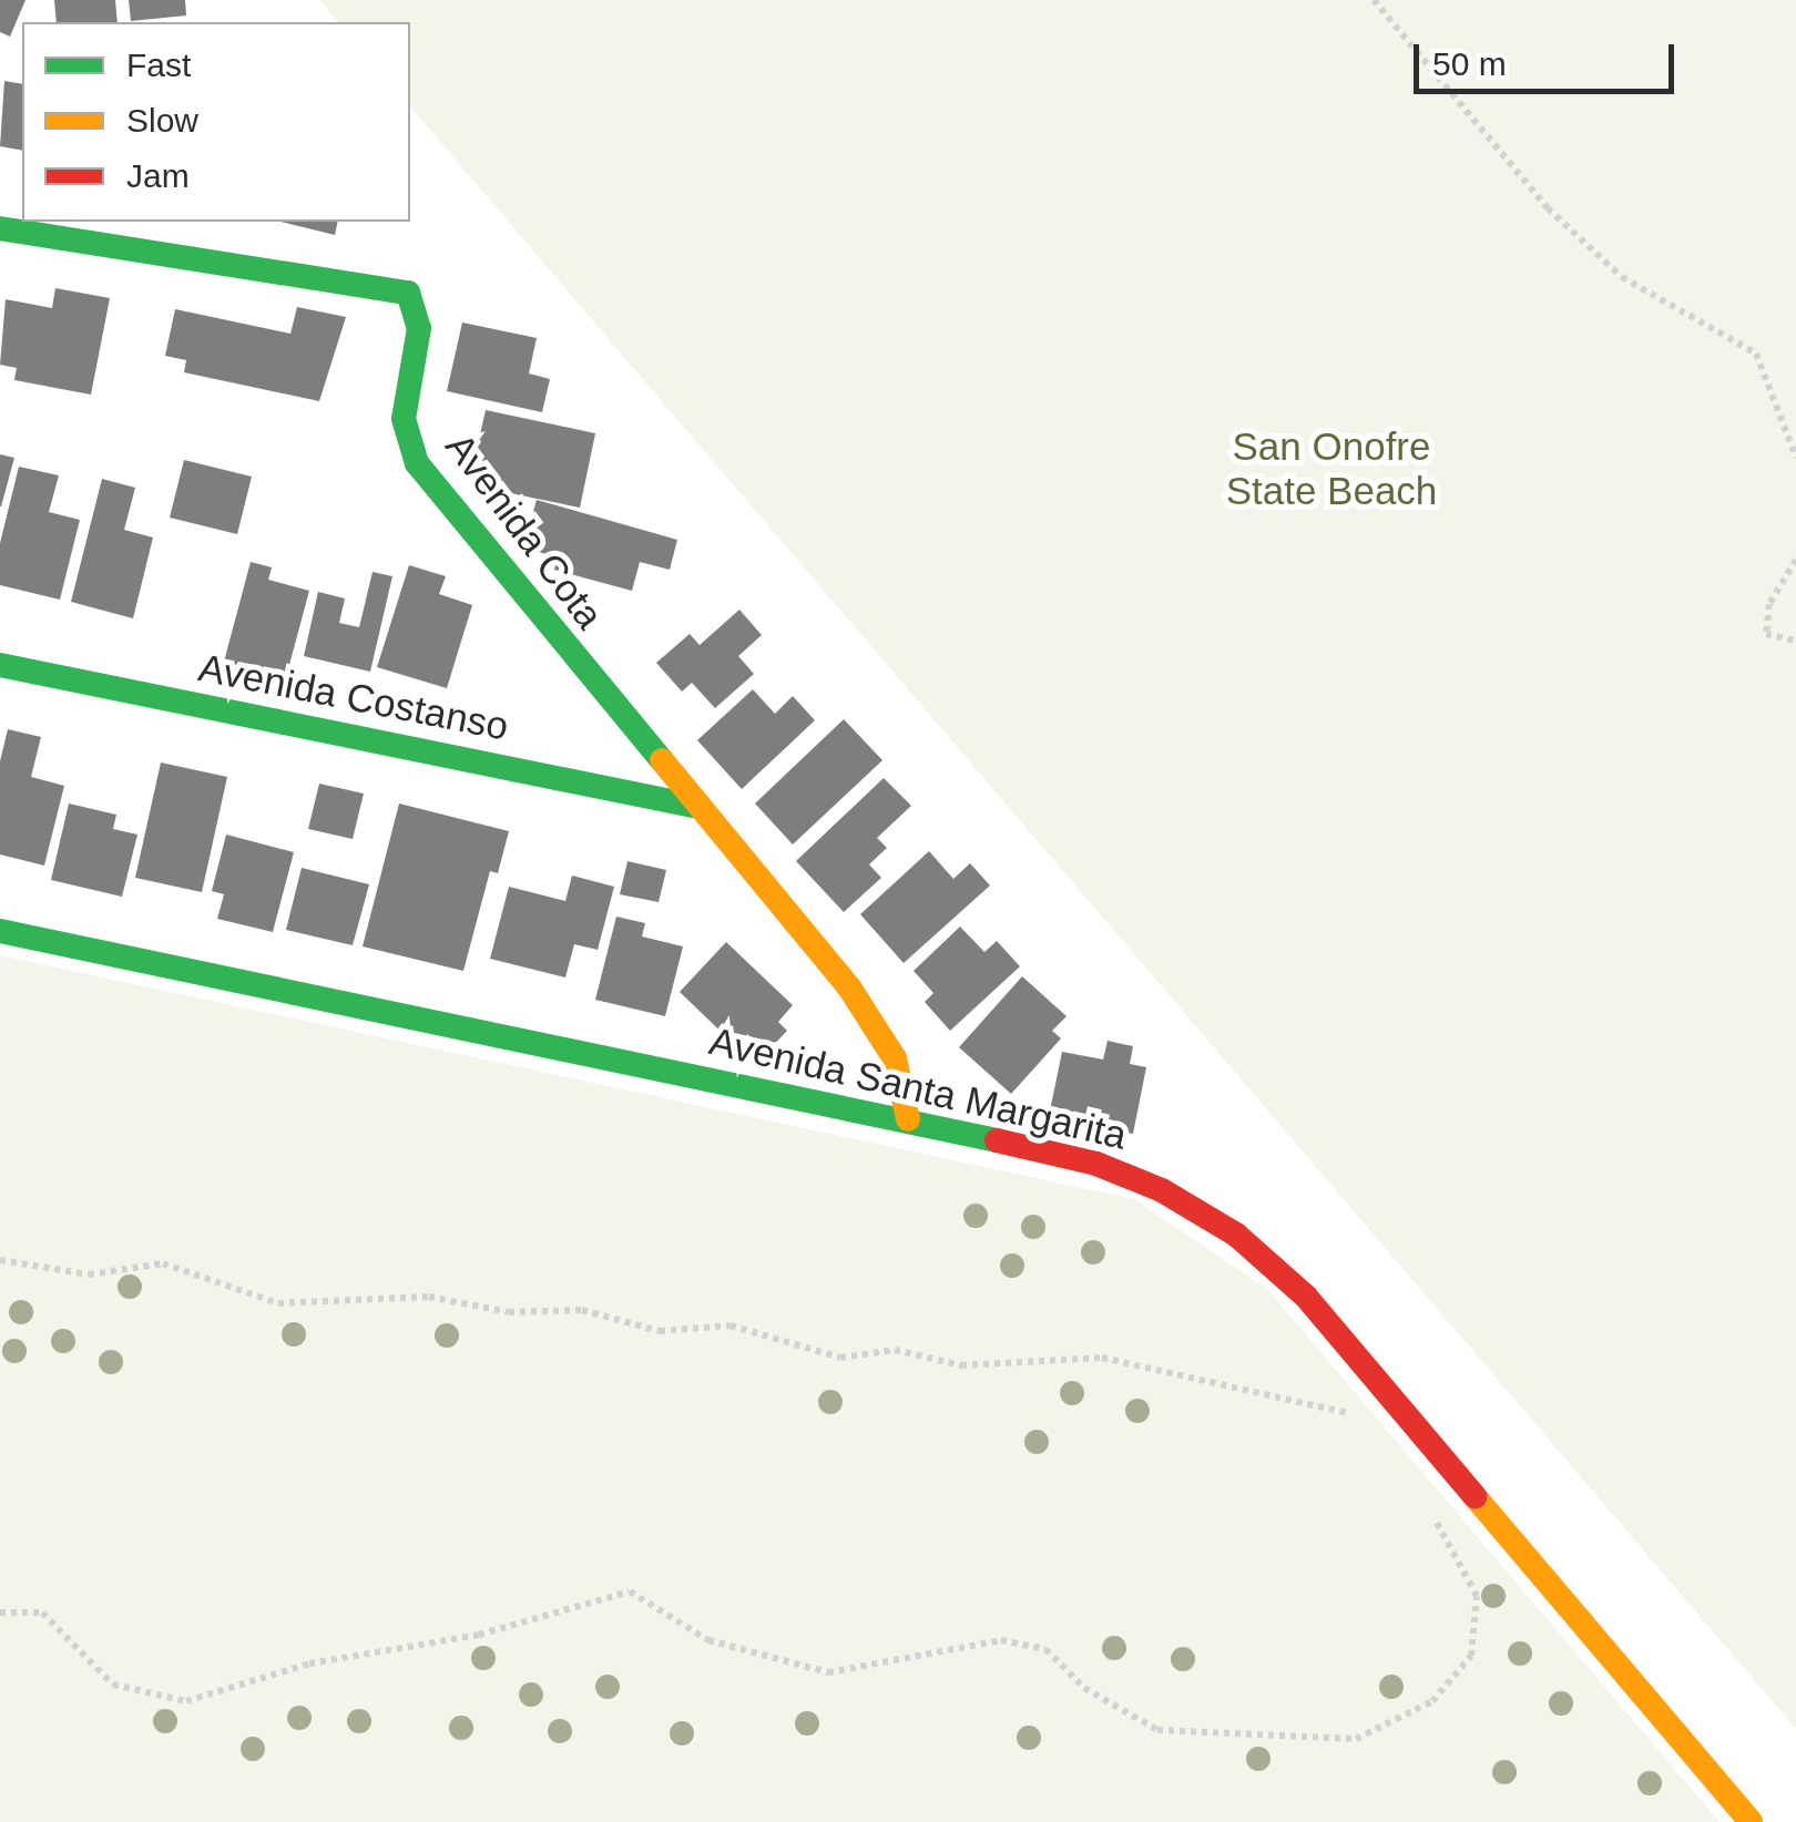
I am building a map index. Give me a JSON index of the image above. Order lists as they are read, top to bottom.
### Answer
{
  "streets": {
    "street": ["Avenida Cota", "Avenida Costanso", "Avenida Santa Margarita"]
  },
  "crossings": [
    ["Avenida Cota", "Avenida Costanso"],
    ["Avenida Cota", "Avenida Santa Margarita"]
  ],
  "parks": ["San Onofre State Beach"],
  "legend": ["Fast", "Slow", "Jam"],
  "scale_bar": "50 m"
}
